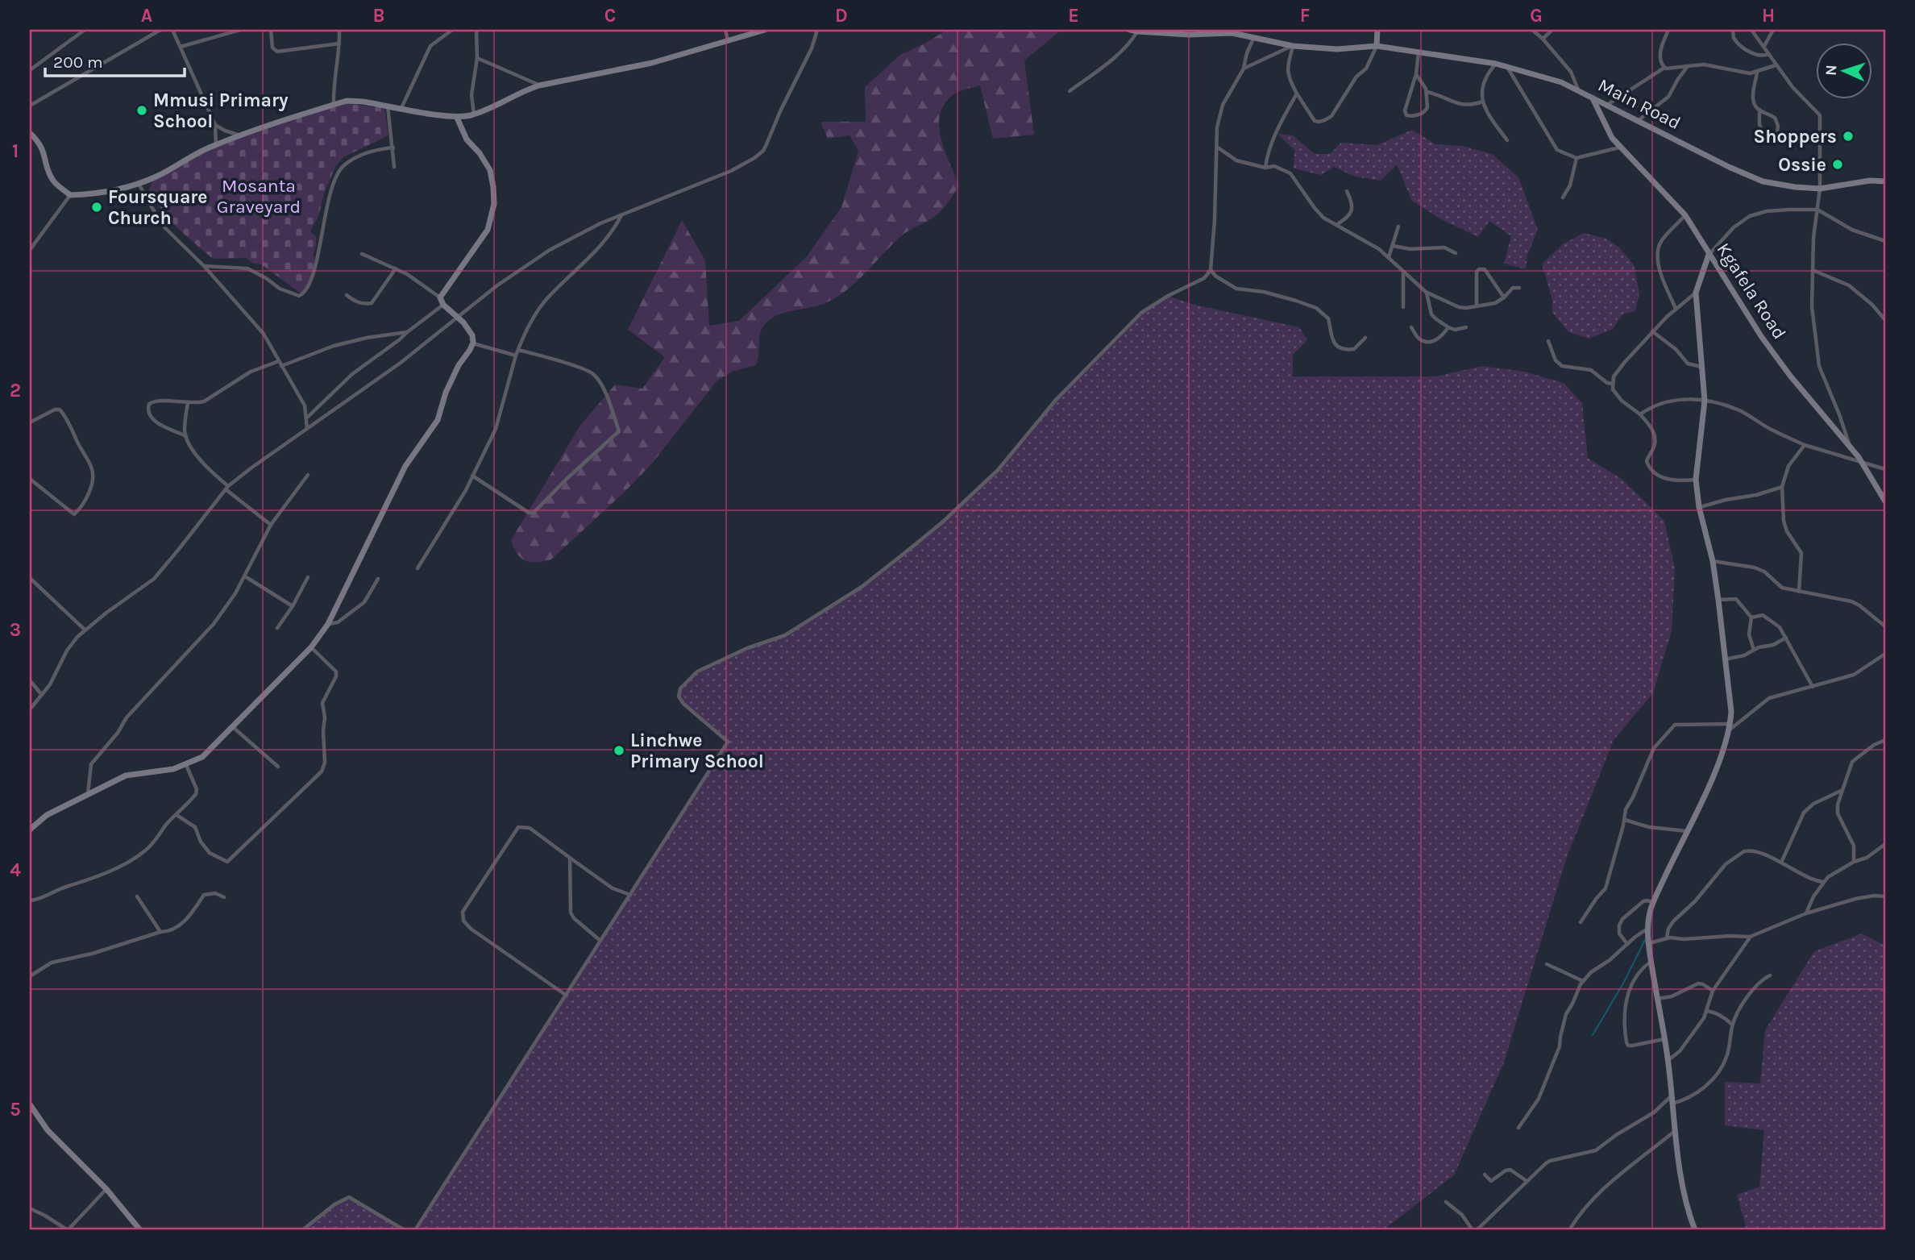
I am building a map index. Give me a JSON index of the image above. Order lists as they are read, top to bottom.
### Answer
{
  "streets": {
    "street": ["Main Road", "Kgafela Road"]
  },
  "crossings": [
    ["Main Road", "Kgafela Road"]
  ],
  "parks": ["Mosanta Graveyard"],
  "places": [
    "Mmusi Primary School",
    "Shoppers",
    "Ossie",
    "Foursquare Church",
    "Linchwe Primary School"
  ],
  "scale_bar": "200 m",
  "north": "left",
  "grid": {
    "columns": [
      "A",
      "B",
      "C",
      "D",
      "E",
      "F",
      "G",
      "H"
    ],
    "rows": [
      "1",
      "2",
      "3",
      "4",
      "5"
    ]
  }
}
